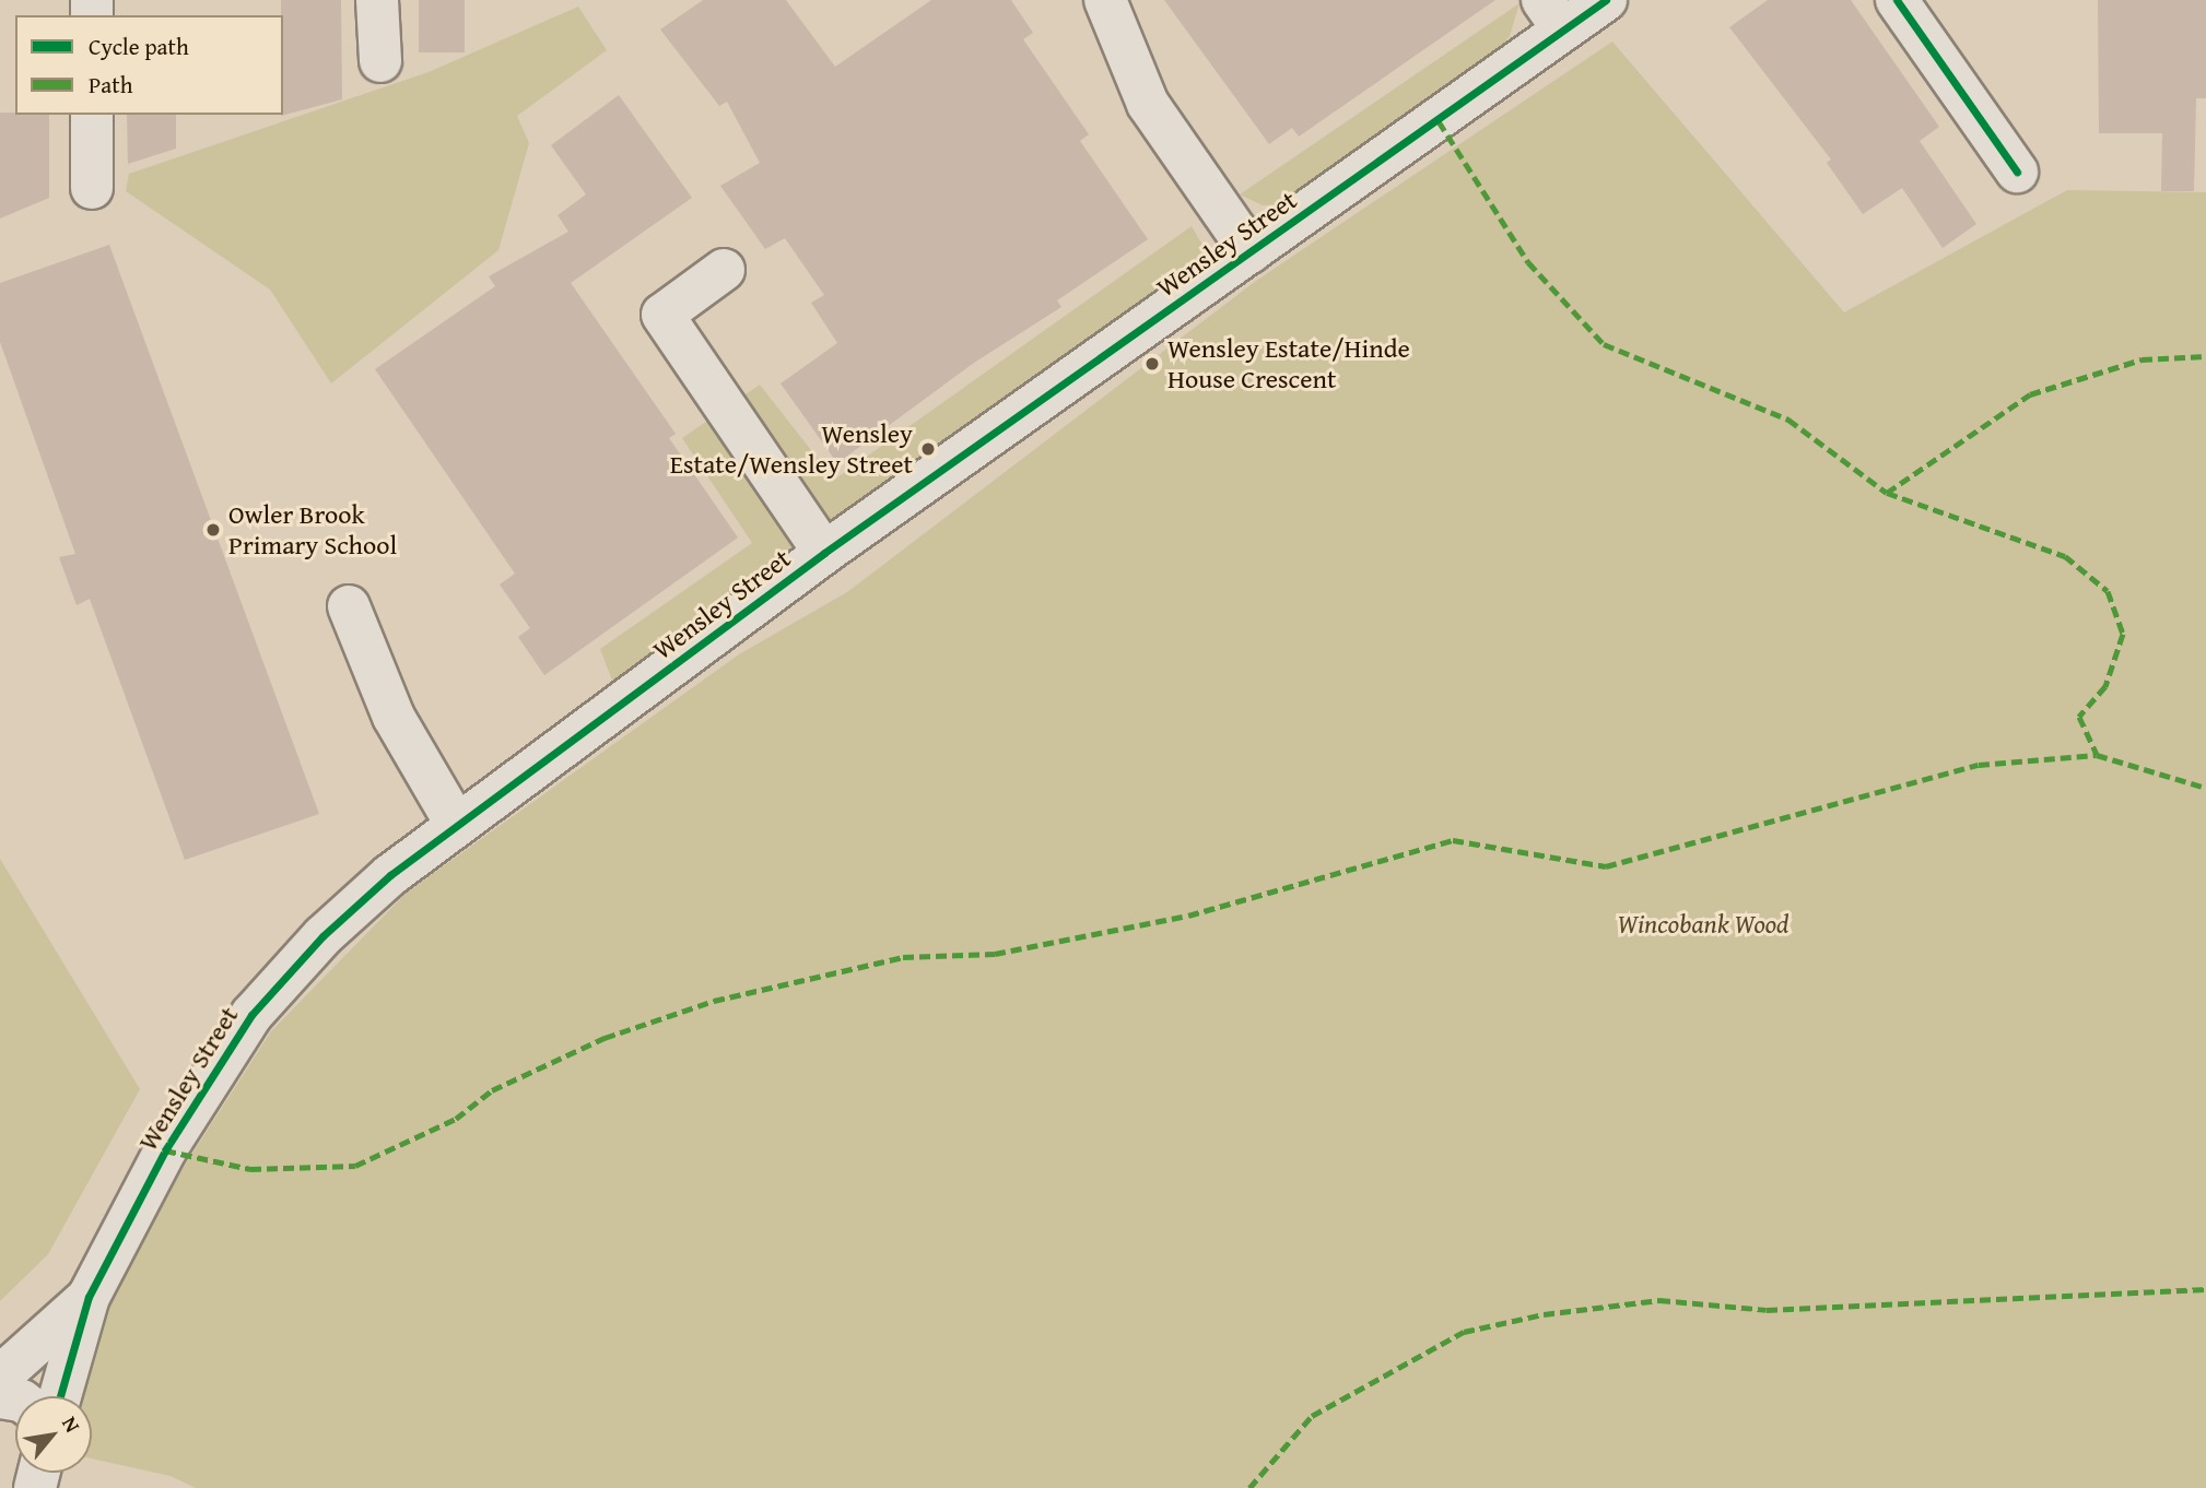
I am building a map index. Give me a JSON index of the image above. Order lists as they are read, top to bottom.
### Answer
{
  "streets": {
    "street": ["Wensley Street"]
  },
  "parks": ["Wincobank Wood"],
  "places": ["Wensley Estate/Hinde House Crescent", "Wensley Estate/Wensley Street", "Owler Brook Primary School"],
  "legend": ["Cycle path", "Path"],
  "north": "top right"
}
